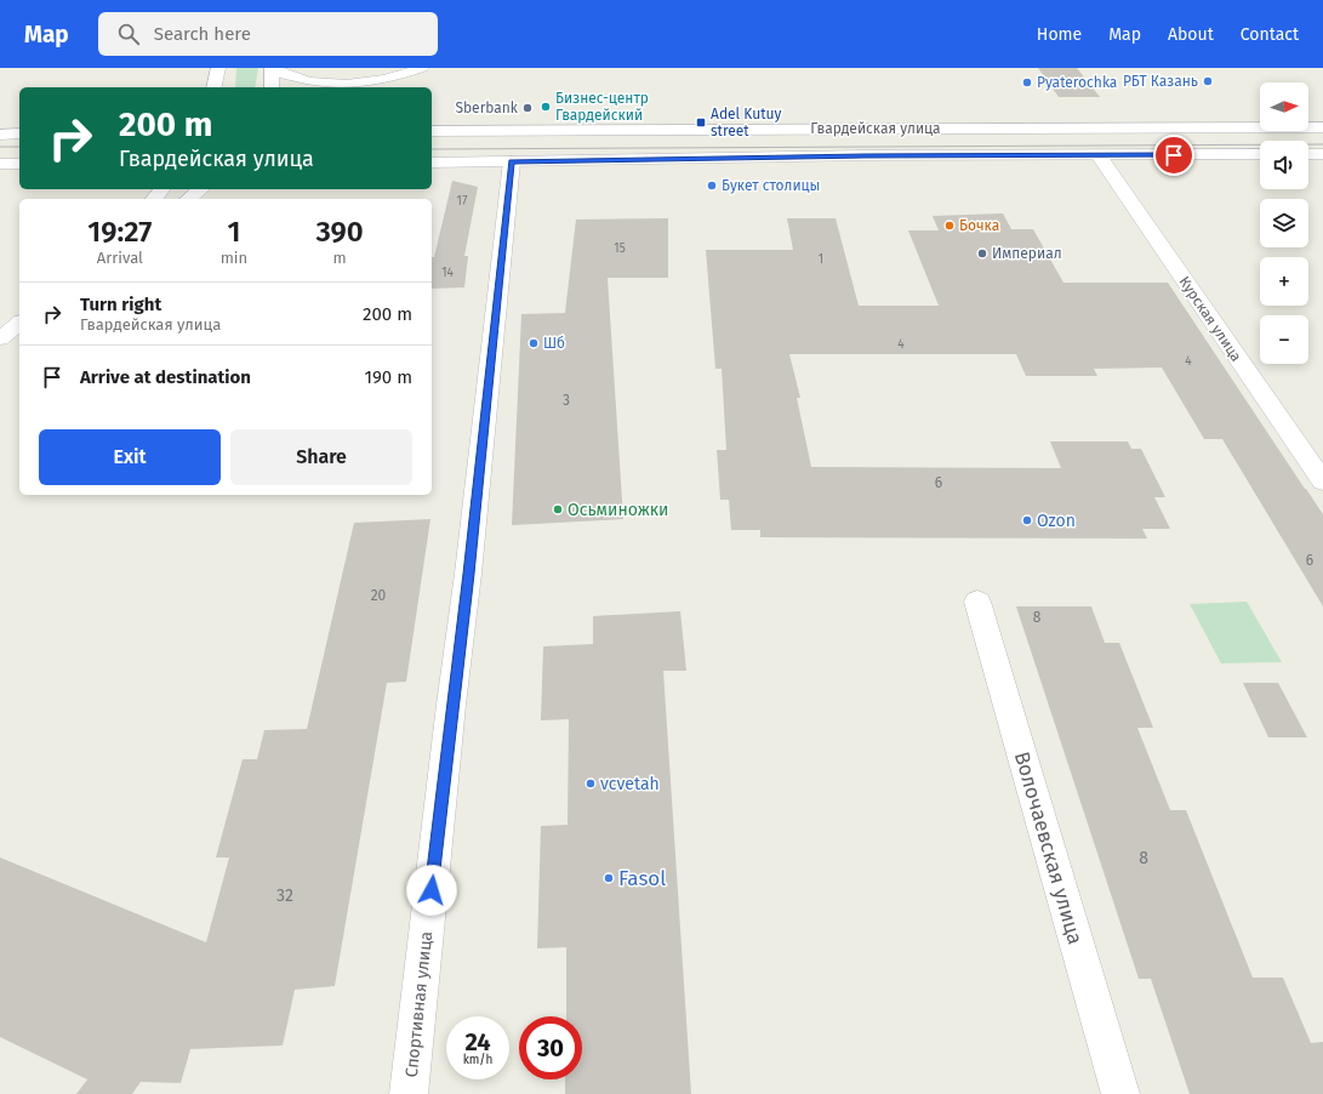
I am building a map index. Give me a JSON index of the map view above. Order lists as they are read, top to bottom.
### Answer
{
  "streets": {
    "main road": [
      "Гвардейская улица",
      "Курская улица",
      "Волочаевская улица",
      "Спортивная улица"
    ]
  },
  "crossings": [
    ["Гвардейская улица", "Курская улица"],
    ["Гвардейская улица", "Спортивная улица"]
  ],
  "places": {
    "other": [
      "РБТ Казань",
      "Pyaterochka",
      "Бизнес-центр Гвардейский",
      "Sberbank",
      "Букет столицы",
      "Бочка",
      "Империал",
      "Шб",
      "Осьминожки",
      "Ozon",
      "vcvetah",
      "Fasol"
    ],
    "transit": ["Adel Kutuy street"]
  },
  "house_numbers": [
    "17",
    "15",
    "1",
    "14",
    "4",
    "4",
    "3",
    "6",
    "6",
    "20",
    "8",
    "8",
    "32"
  ],
  "north": "right",
  "page": {
    "header": "Map",
    "search": "Search here",
    "nav": [
      "Home",
      "Map",
      "About",
      "Contact"
    ],
    "map_buttons": ["+", "−"],
    "turn": ["200 m", "Гвардейская улица"],
    "eta": [
      "19:27",
      "Arrival",
      "1",
      "min",
      "390",
      "m"
    ],
    "list": [
      {
        "name": "Turn right",
        "note": "Гвардейская улица",
        "value": "200 m"
      },
      {
        "name": "Arrive at destination",
        "value": "190 m"
      }
    ],
    "buttons": ["Exit", "Share"],
    "speed": "24 km/h",
    "limit": "30"
  }
}
